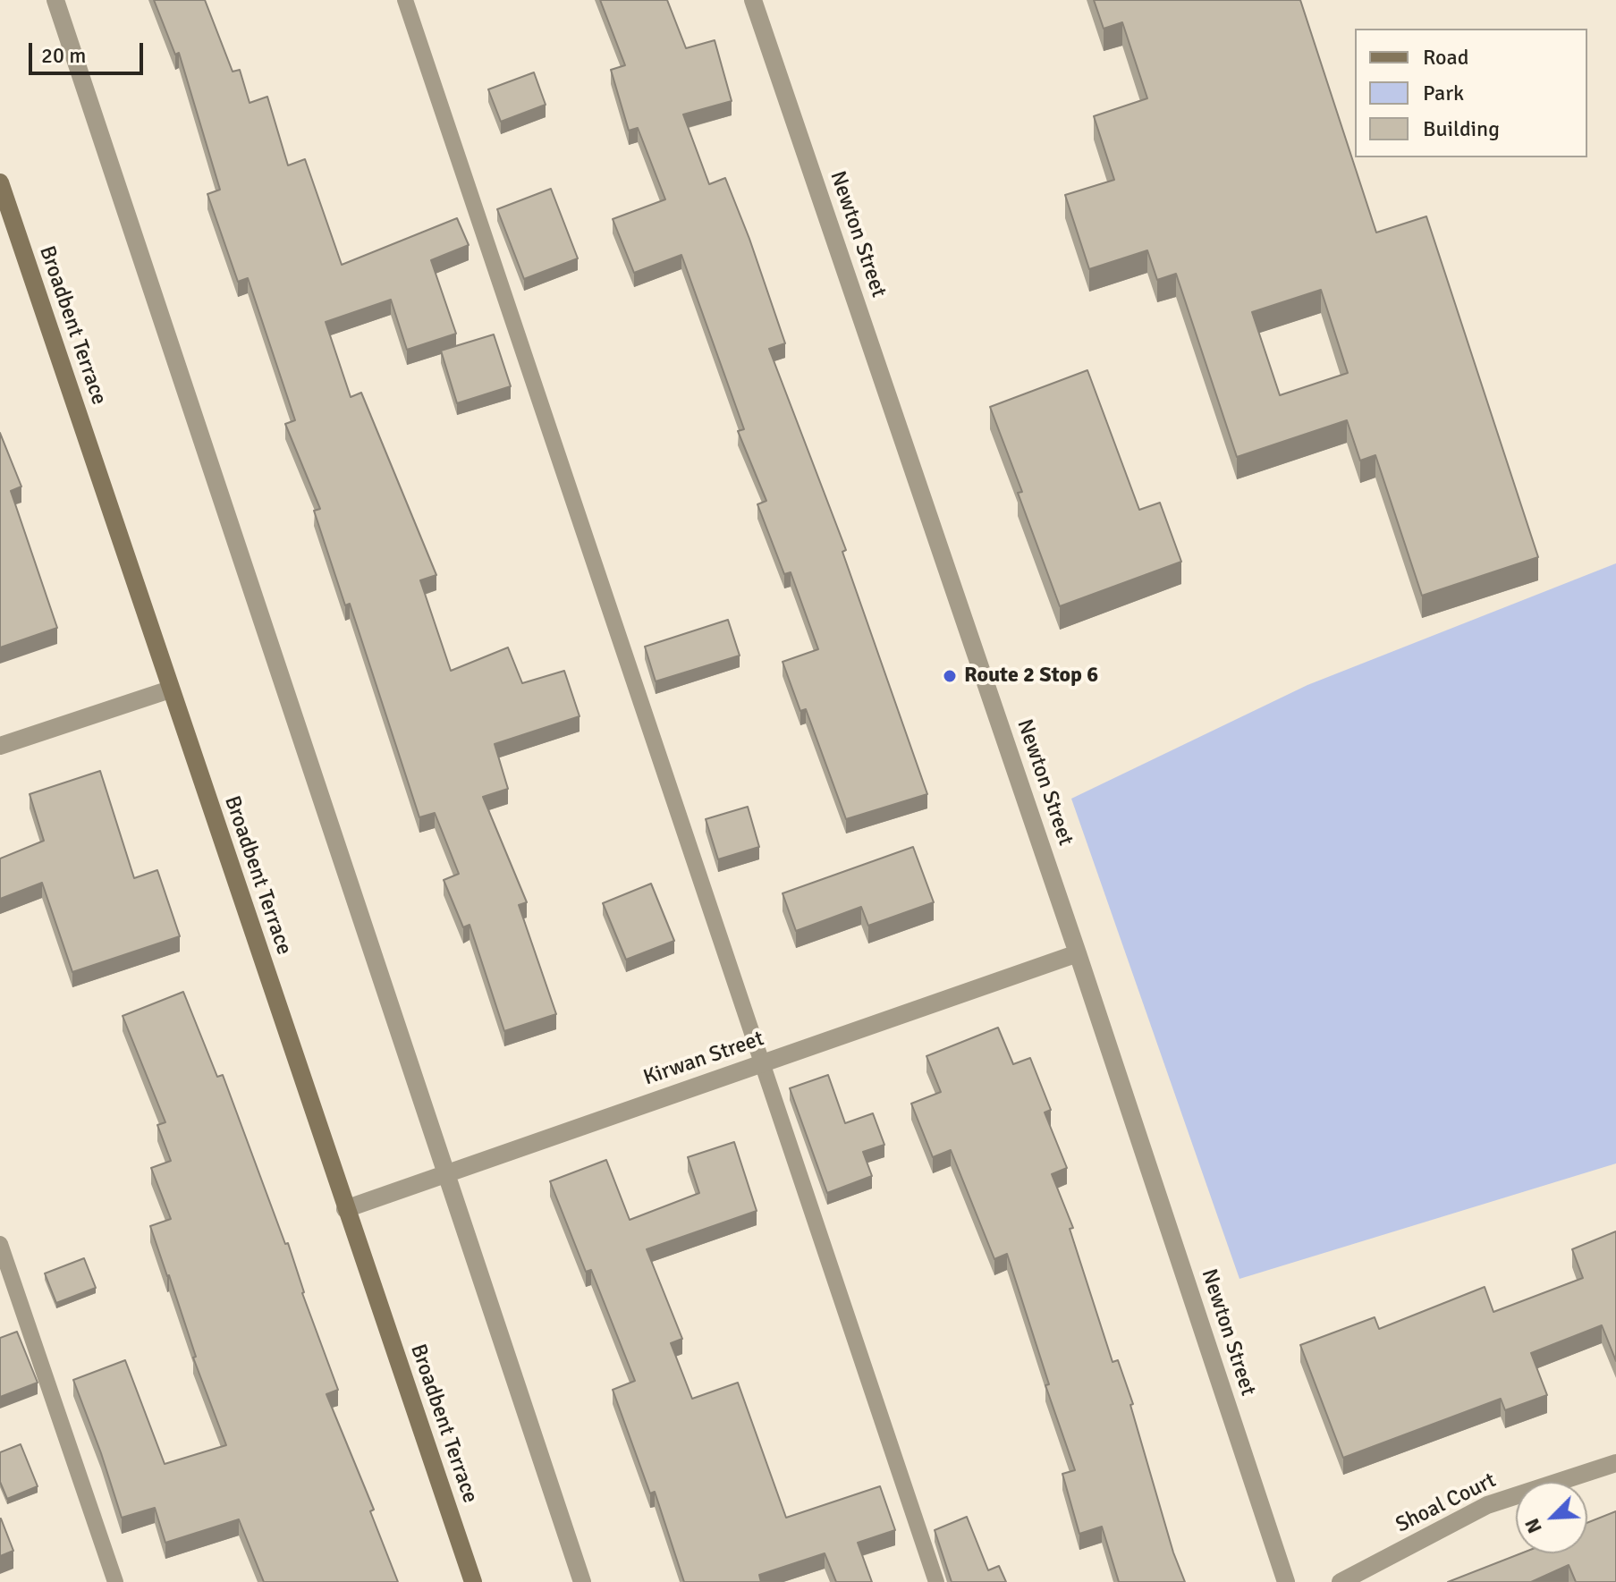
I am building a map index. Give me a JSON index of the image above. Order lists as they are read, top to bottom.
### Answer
{
  "streets": {
    "main road": ["Broadbent Terrace"],
    "street": ["Newton Street", "Kirwan Street", "Shoal Court"]
  },
  "crossings": [
    ["Newton Street", "Kirwan Street"],
    ["Broadbent Terrace", "Kirwan Street"]
  ],
  "places": ["Route 2 Stop 6"],
  "legend": ["Road", "Park", "Building"],
  "scale_bar": "20 m",
  "north": "bottom left"
}
